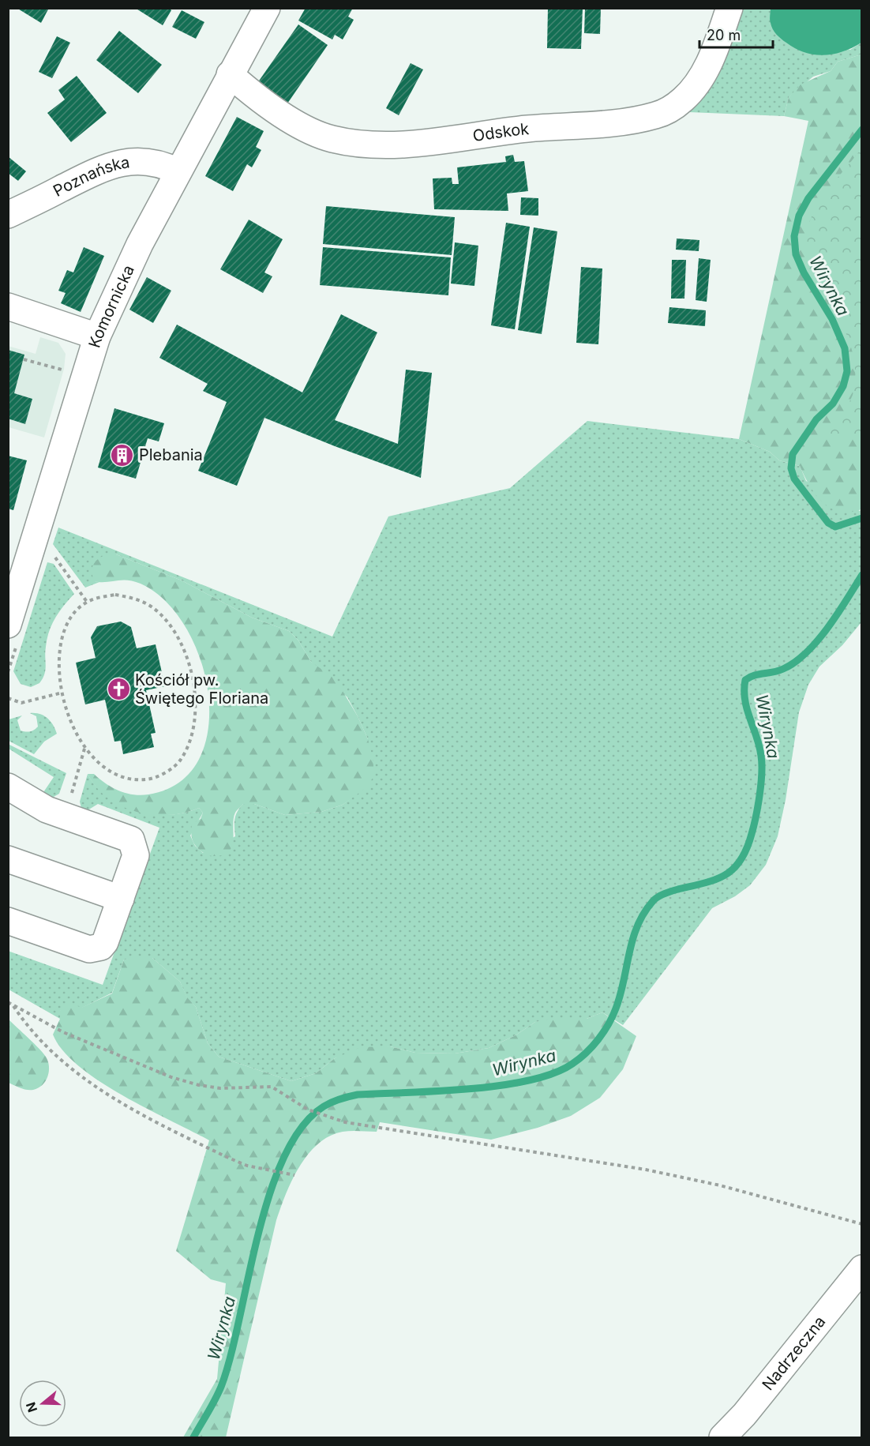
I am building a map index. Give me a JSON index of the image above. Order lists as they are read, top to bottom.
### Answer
{
  "streets": {
    "street": [
      "Odskok",
      "Poznańska",
      "Komornicka",
      "Nadrzeczna"
    ]
  },
  "crossings": [
    ["Odskok", "Komornicka"],
    ["Poznańska", "Komornicka"]
  ],
  "water": ["Wirynka"],
  "places": {
    "building": ["Plebania"],
    "church": ["Kościół pw. Świętego Floriana"]
  },
  "scale_bar": "20 m",
  "north": "left"
}
